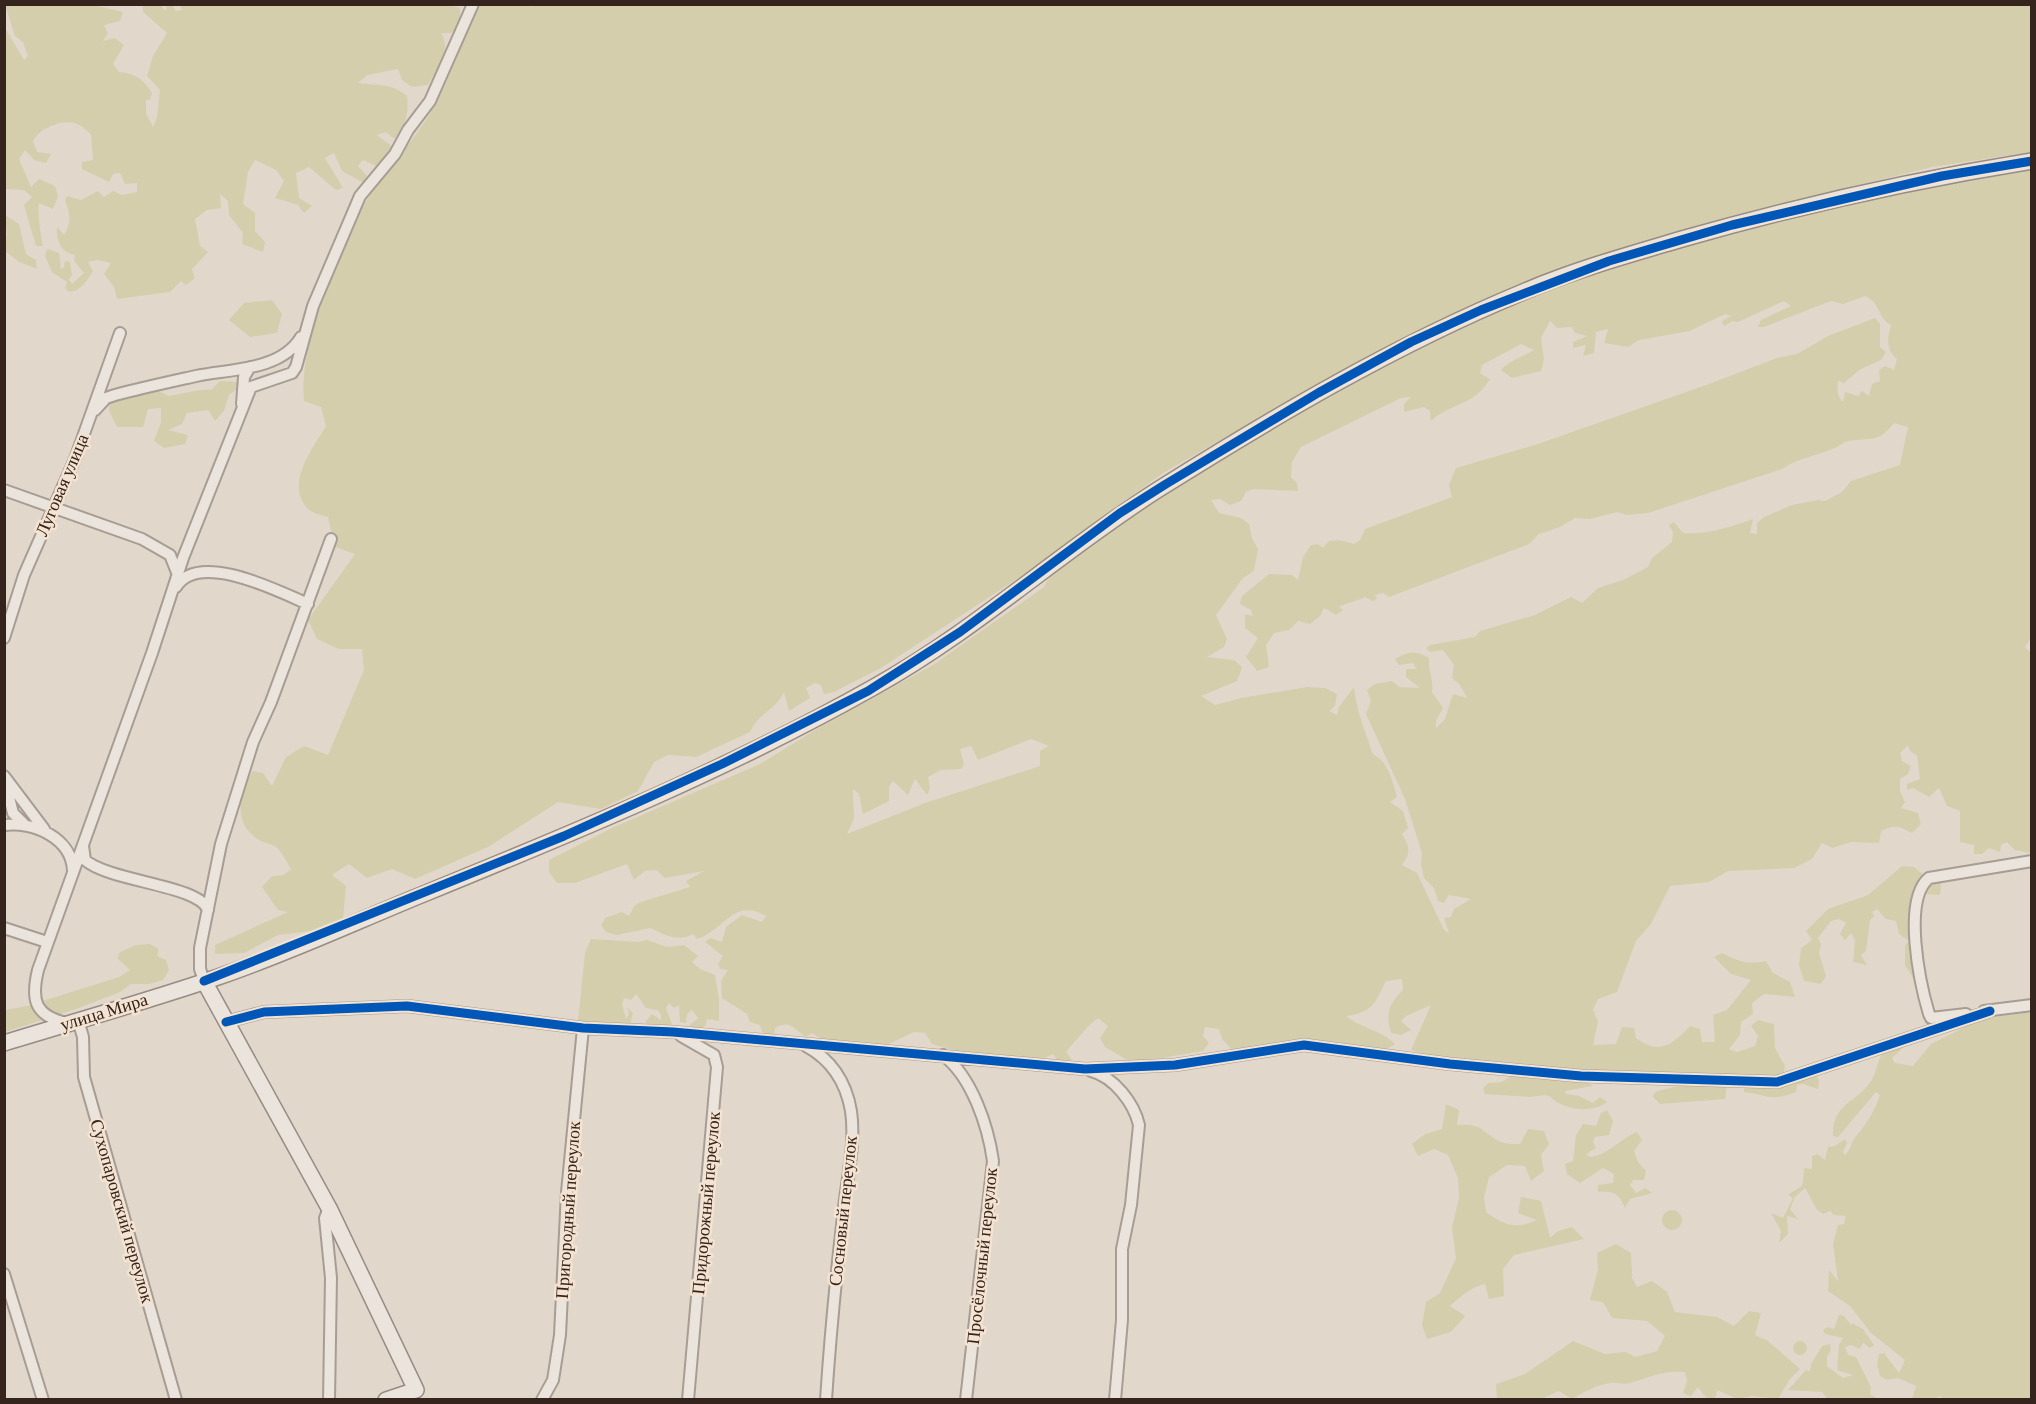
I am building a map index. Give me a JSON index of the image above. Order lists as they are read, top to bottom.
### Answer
{
  "streets": {
    "street": [
      "Луговая улица",
      "улица Мира",
      "Придорожный переулок",
      "Пригородный переулок",
      "Сухопаровский переулок",
      "Сосновый переулок",
      "Просёлочный переулок"
    ]
  },
  "crossings": [
    ["улица Мира", "Сухопаровский переулок"]
  ]
}
